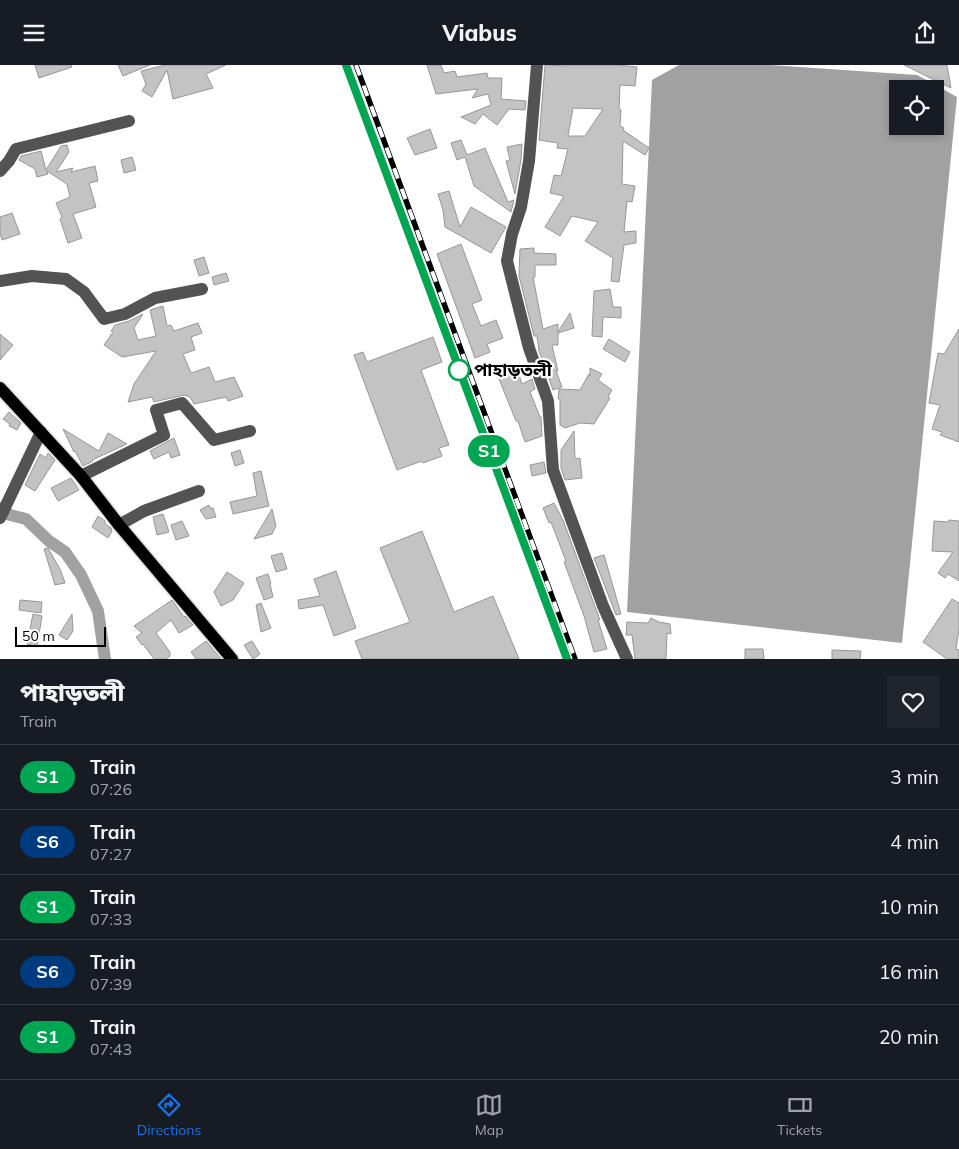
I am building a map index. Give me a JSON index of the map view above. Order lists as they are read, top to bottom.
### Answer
{
  "places": ["পাহাড়তলী"],
  "scale_bar": "50 m",
  "page": {
    "header": "Viabus",
    "on_map": "S1",
    "scale": "50 m",
    "heading": ["পাহাড়তলী", "Train"],
    "list": [
      {
        "mark": "S1",
        "name": "Train",
        "note": "07:26",
        "value": "3 min"
      },
      {
        "mark": "S6",
        "name": "Train",
        "note": "07:27",
        "value": "4 min"
      },
      {
        "mark": "S1",
        "name": "Train",
        "note": "07:33",
        "value": "10 min"
      },
      {
        "mark": "S6",
        "name": "Train",
        "note": "07:39",
        "value": "16 min"
      },
      {
        "mark": "S1",
        "name": "Train",
        "note": "07:43",
        "value": "20 min"
      }
    ],
    "tabs": ["Directions", "Map", "Tickets"]
  }
}
